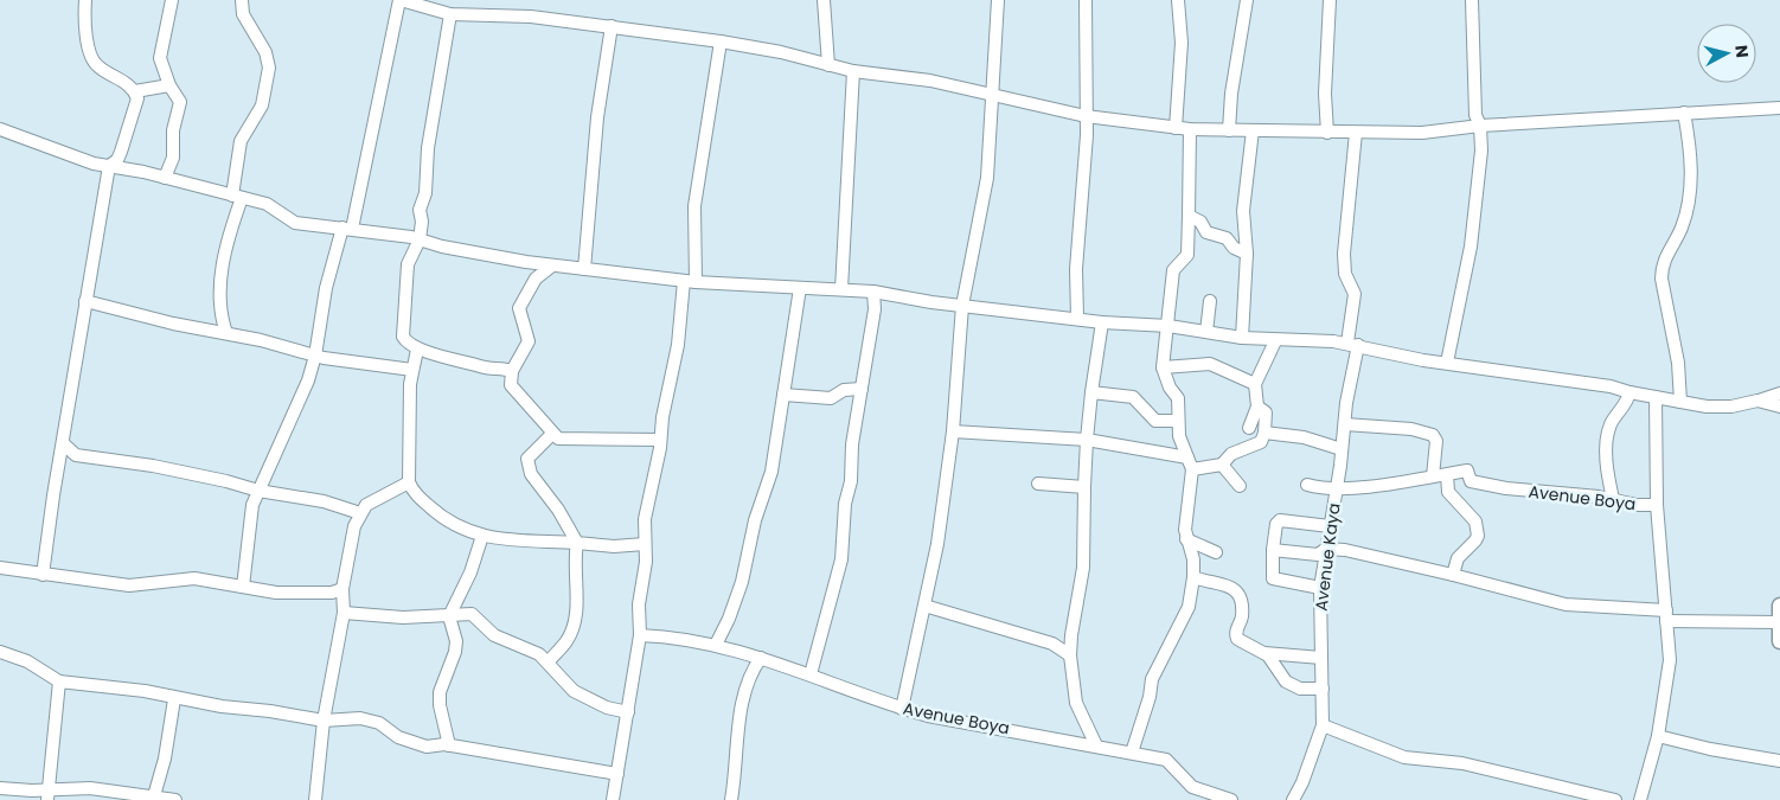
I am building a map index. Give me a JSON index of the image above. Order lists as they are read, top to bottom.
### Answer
{
  "streets": {
    "street": ["Avenue Boya", "Avenue Kaya"]
  },
  "north": "right"
}
